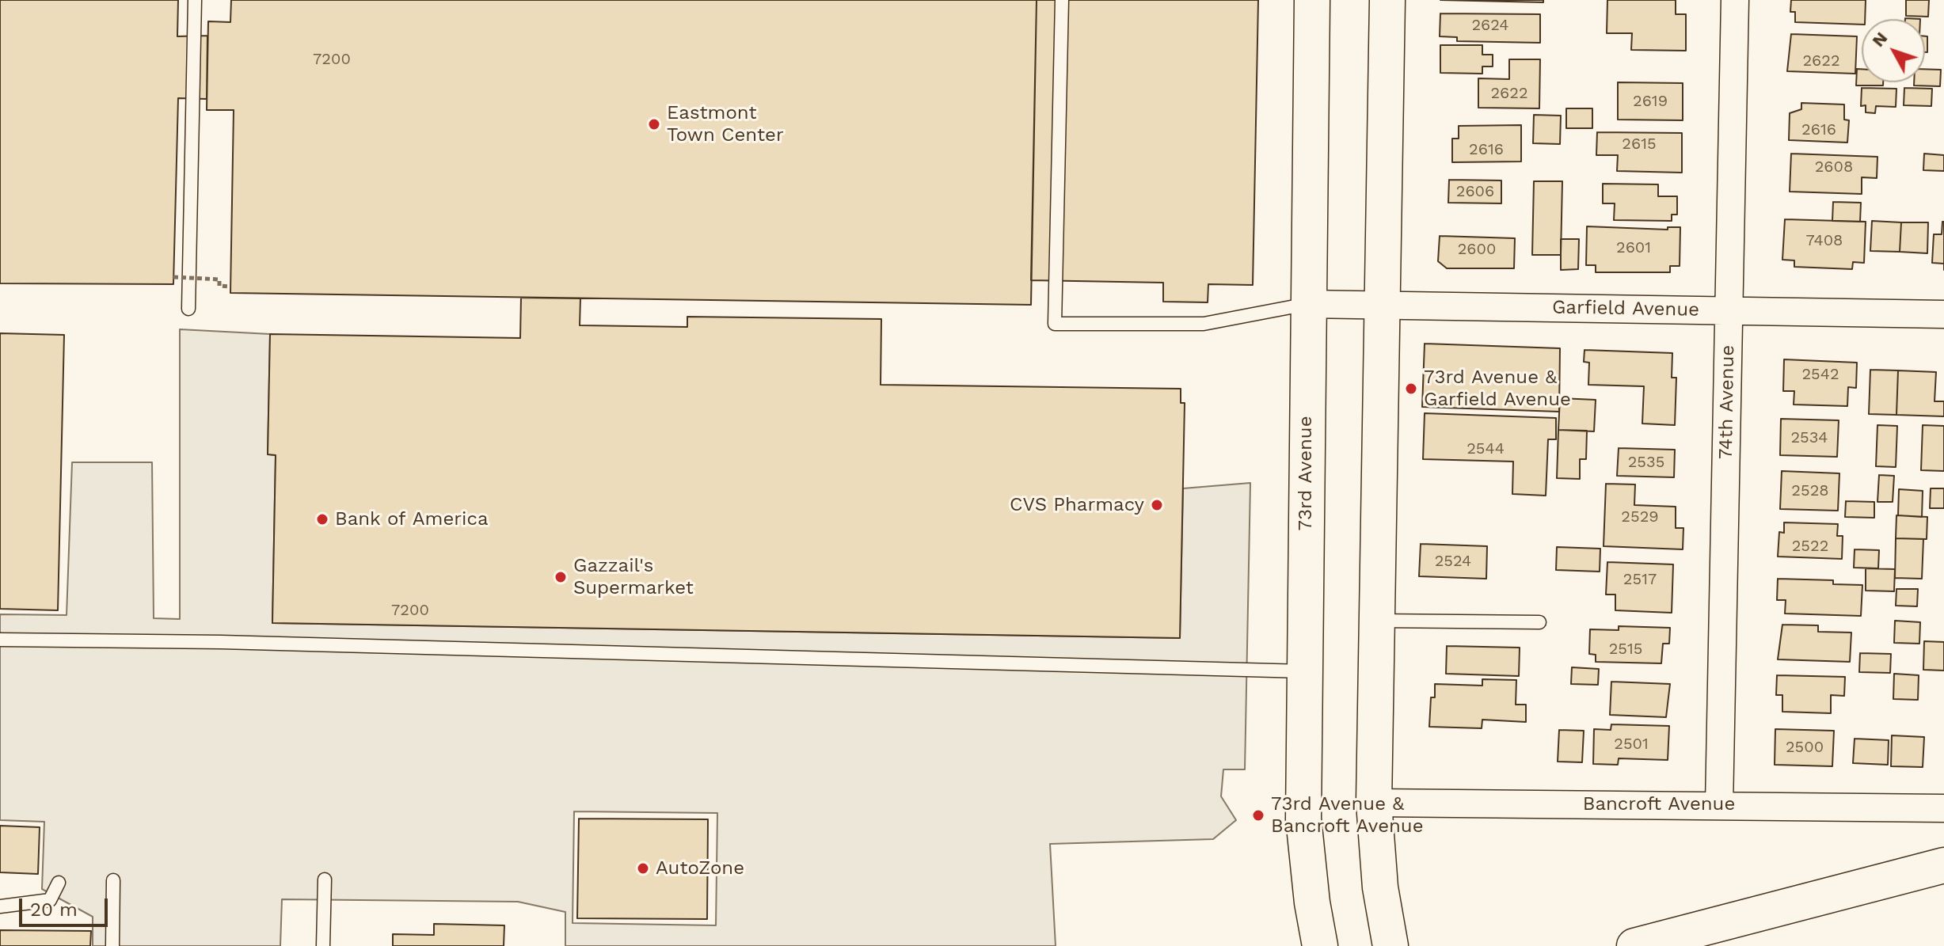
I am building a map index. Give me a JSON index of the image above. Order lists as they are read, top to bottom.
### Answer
{
  "streets": {
    "main road": ["73rd Avenue"],
    "street": ["Garfield Avenue", "74th Avenue", "Bancroft Avenue"]
  },
  "crossings": [
    ["Garfield Avenue", "74th Avenue"],
    ["Garfield Avenue", "73rd Avenue"],
    ["74th Avenue", "Bancroft Avenue"]
  ],
  "places": [
    "Eastmont Town Center",
    "73rd Avenue & Garfield Avenue",
    "CVS Pharmacy",
    "Bank of America",
    "Gazzail's Supermarket",
    "73rd Avenue & Bancroft Avenue",
    "AutoZone"
  ],
  "house_numbers": [
    "2624",
    "7200",
    "2622",
    "2622",
    "2619",
    "2616",
    "2615",
    "2616",
    "2608",
    "2606",
    "7408",
    "2601",
    "2600",
    "2542",
    "2534",
    "2544",
    "2535",
    "2528",
    "2529",
    "2522",
    "2524",
    "2517",
    "7200",
    "2515",
    "2501",
    "2500"
  ],
  "scale_bar": "20 m",
  "north": "top left"
}
